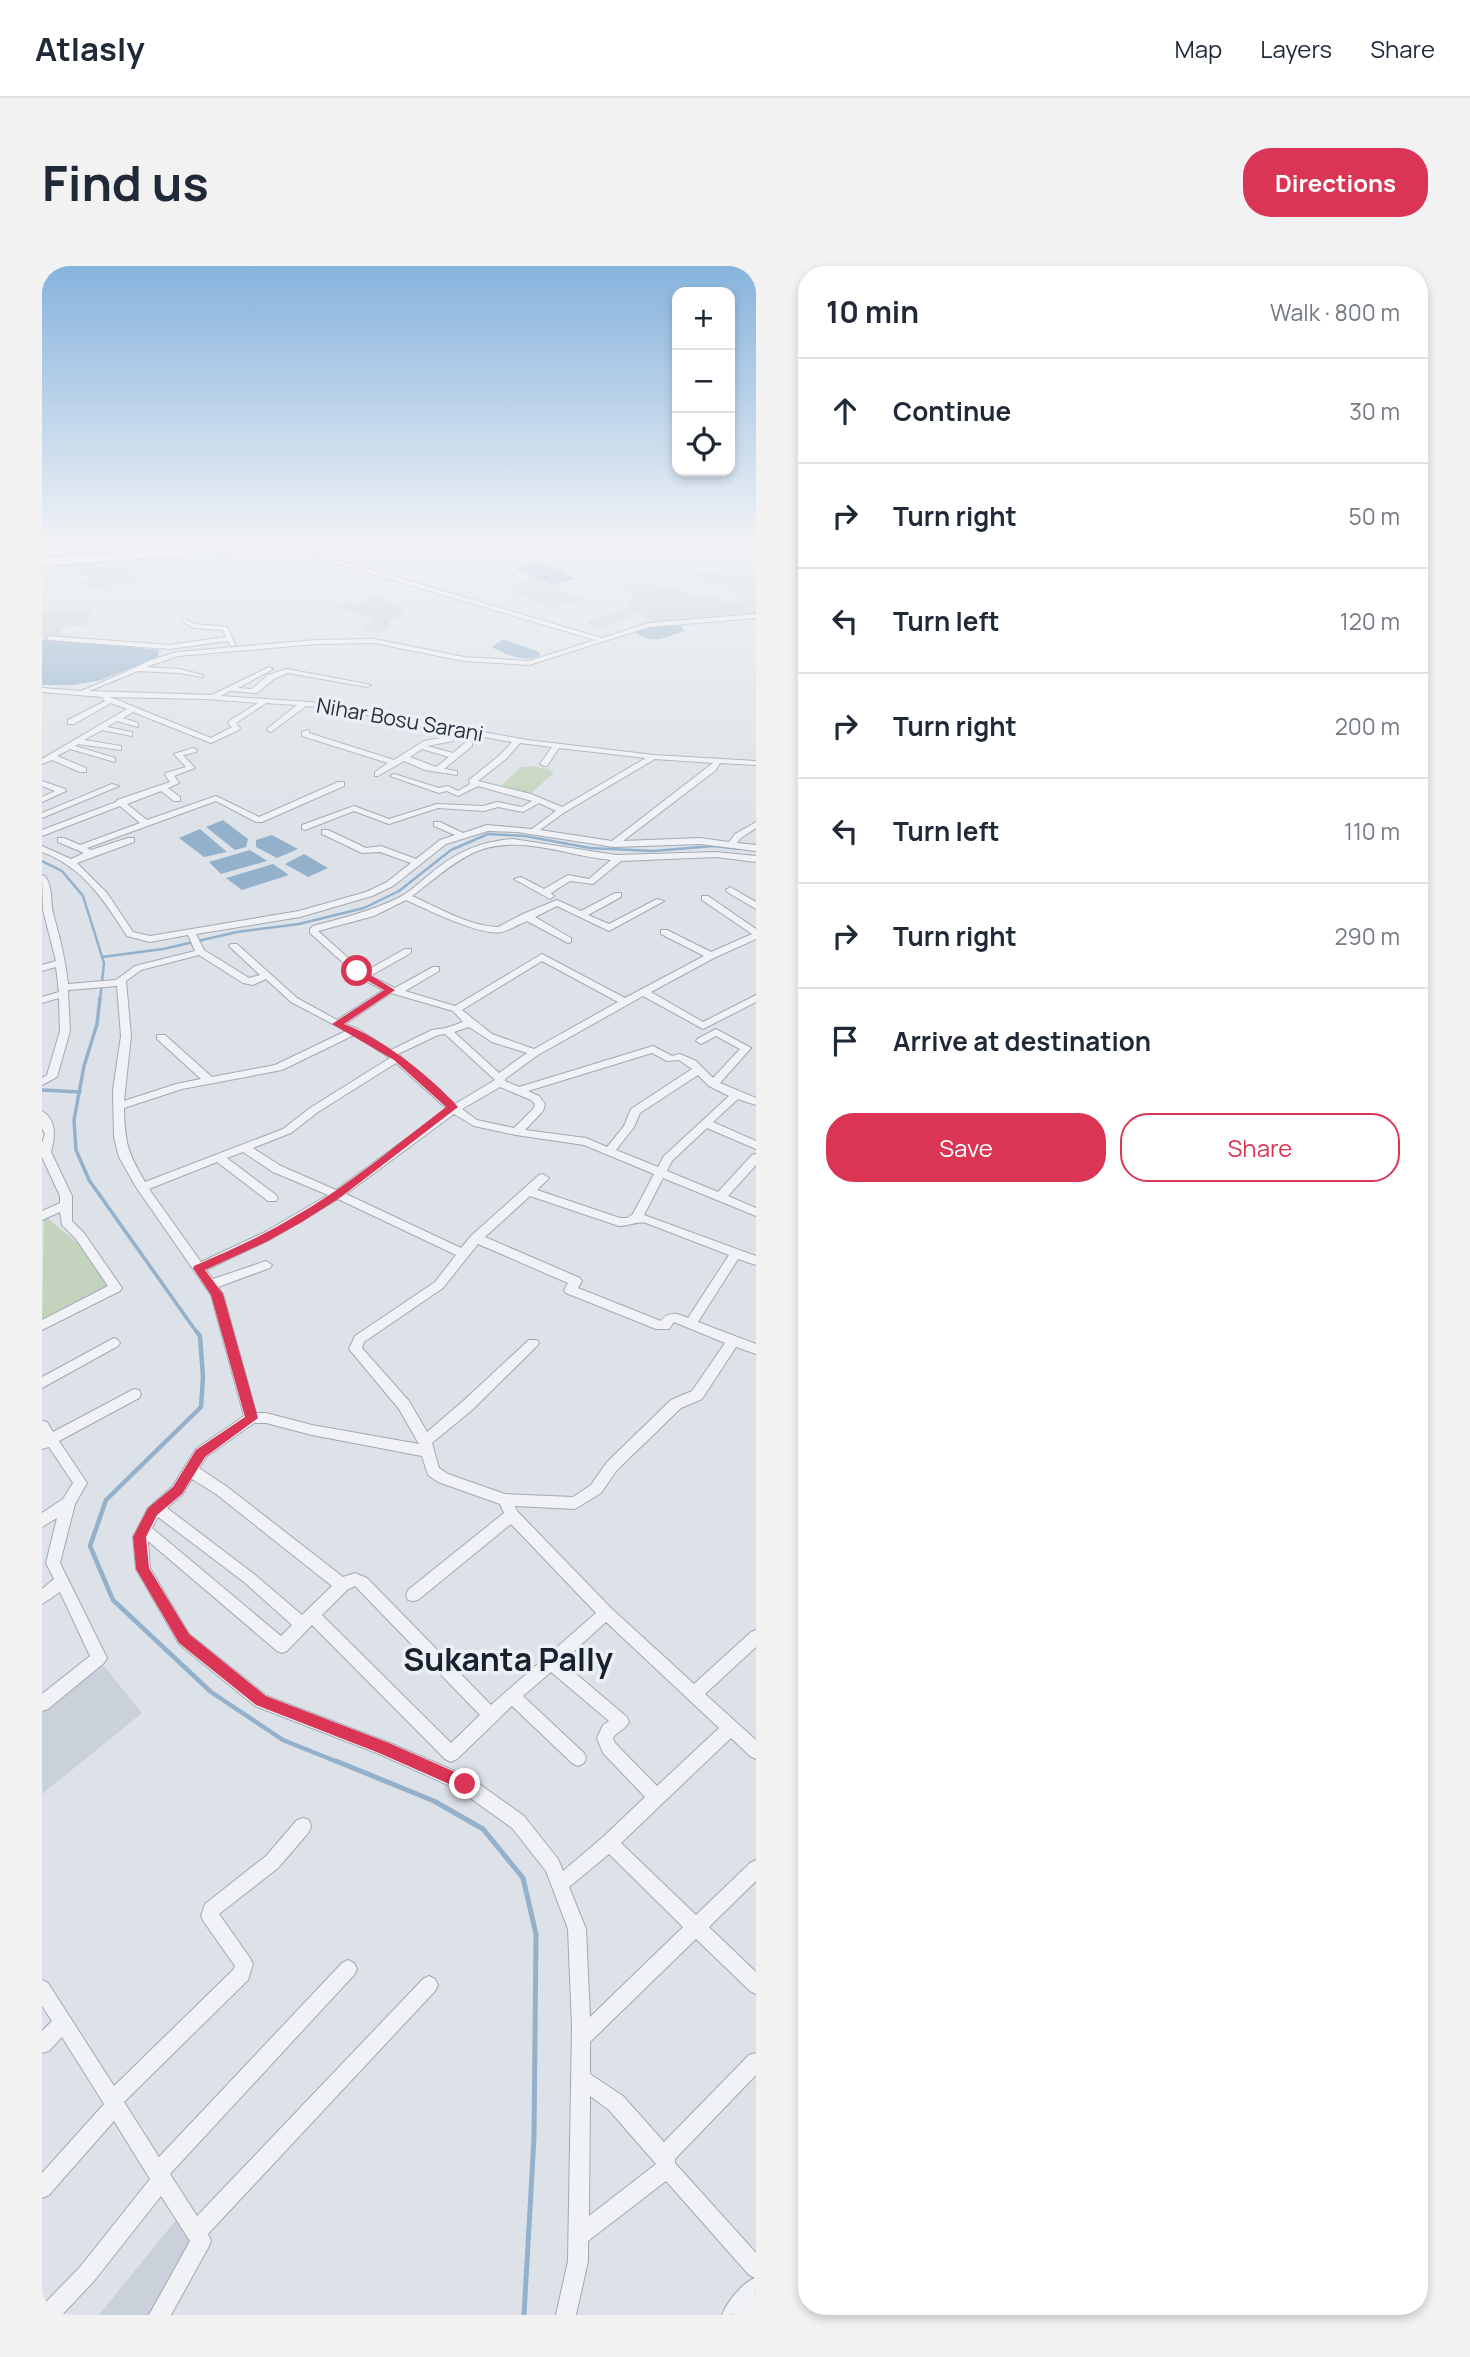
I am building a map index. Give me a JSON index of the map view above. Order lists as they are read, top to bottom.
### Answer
{
  "streets": {
    "street": ["Nihar Bosu Sarani"]
  },
  "districts": ["Sukanta Pally"],
  "page": {
    "header": "Atlasly",
    "nav": ["Map", "Layers", "Share"],
    "buttons": [
      "Directions",
      ["Save", "Share"]
    ],
    "title": "Find us",
    "heading": ["10 min", "Walk · 800 m"],
    "map_buttons": ["+", "−"],
    "list": [
      ["Continue", "30 m"],
      ["Turn right", "50 m"],
      ["Turn left", "120 m"],
      ["Turn right", "200 m"],
      ["Turn left", "110 m"],
      ["Turn right", "290 m"],
      "Arrive at destination"
    ]
  }
}
